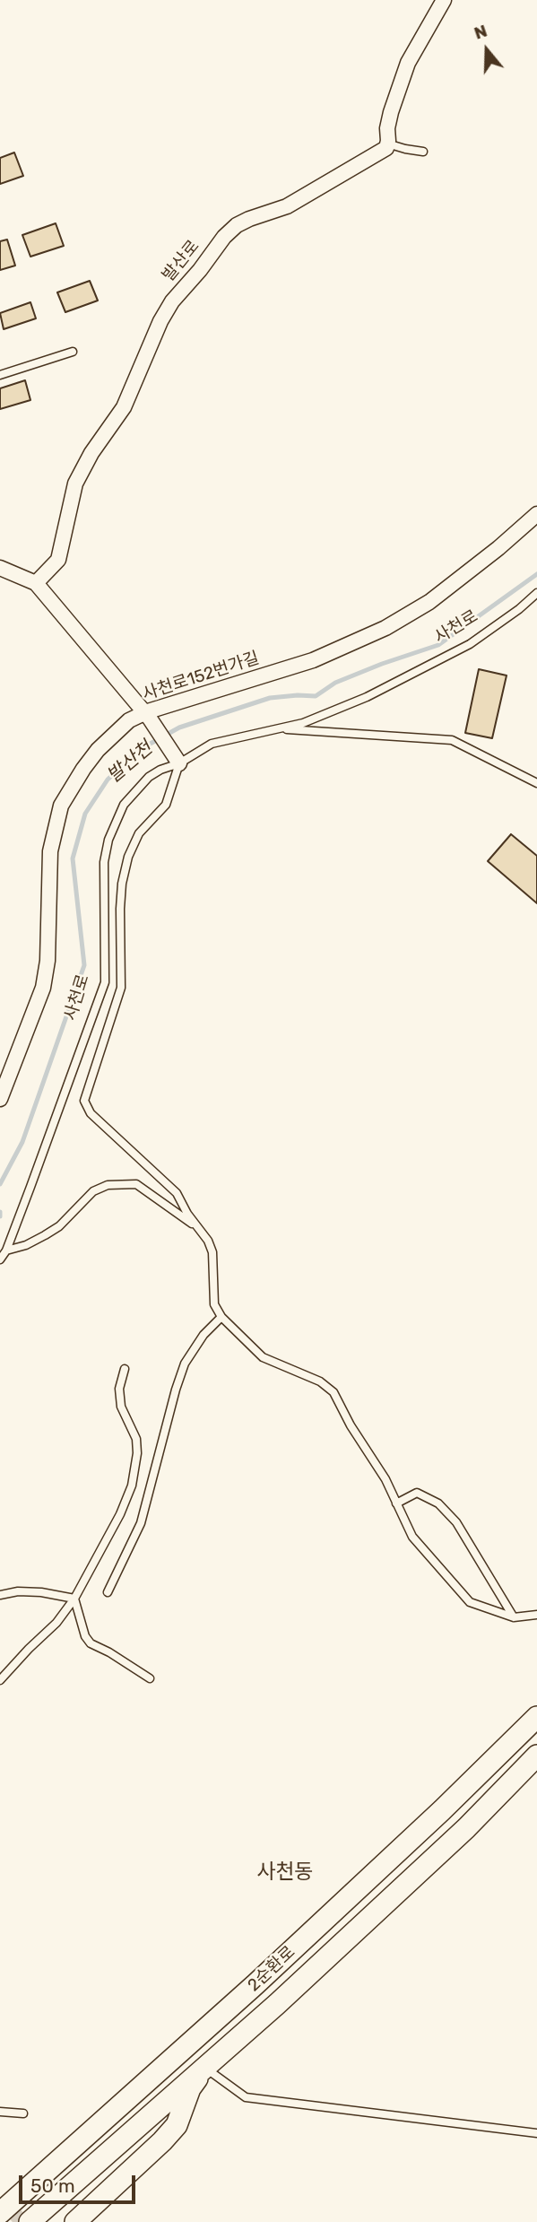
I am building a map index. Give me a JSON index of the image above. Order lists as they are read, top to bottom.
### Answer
{
  "streets": {
    "street": ["발산로", "사천로152번가길", "2순환로"],
    "lane": ["사천로"]
  },
  "districts": ["사천동"],
  "water": ["발산천"],
  "scale_bar": "50 m",
  "north": "top"
}
